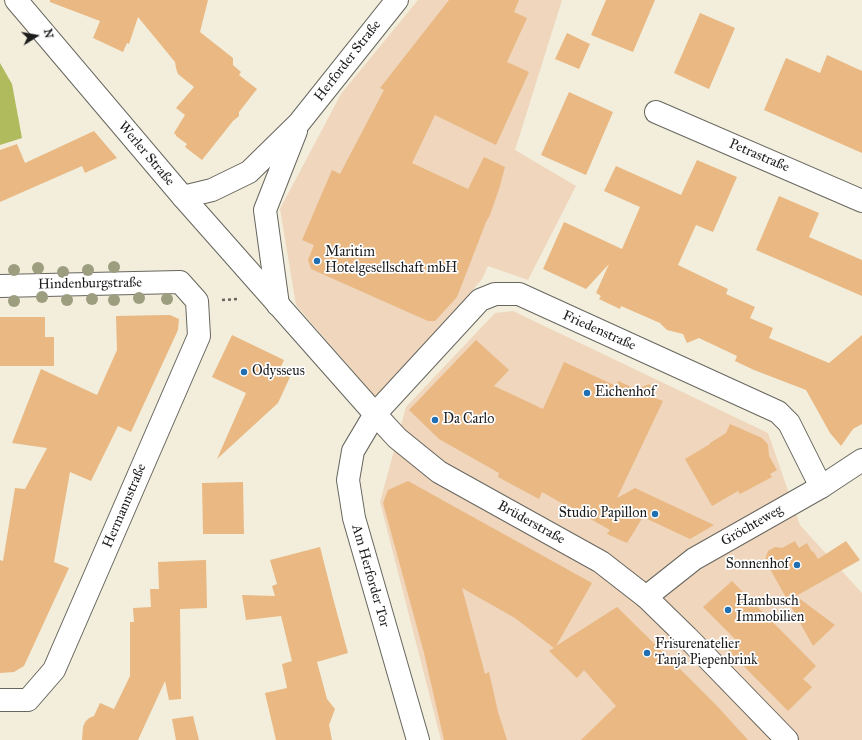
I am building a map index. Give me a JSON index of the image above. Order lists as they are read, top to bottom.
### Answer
{
  "streets": {
    "street": [
      "Herforder Straße",
      "Werler Straße",
      "Petrastraße",
      "Hindenburgstraße",
      "Friedenstraße",
      "Hermannstraße",
      "Brüderstraße",
      "Gröchteweg",
      "Am Herforder Tor"
    ]
  },
  "crossings": [
    ["Herforder Straße", "Werler Straße"],
    ["Herforder Straße", "Brüderstraße"],
    ["Werler Straße", "Brüderstraße"],
    ["Hindenburgstraße", "Hermannstraße"],
    ["Friedenstraße", "Brüderstraße"],
    ["Friedenstraße", "Gröchteweg"],
    ["Friedenstraße", "Am Herforder Tor"],
    ["Brüderstraße", "Gröchteweg"],
    ["Brüderstraße", "Am Herforder Tor"]
  ],
  "places": [
    "Maritim Hotelgesellschaft mbH",
    "Odysseus",
    "Eichenhof",
    "Da Carlo",
    "Studio Papillon",
    "Sonnenhof",
    "Hambusch Immobilien",
    "Frisurenatelier Tanja Piepenbrink"
  ],
  "north": "right"
}
